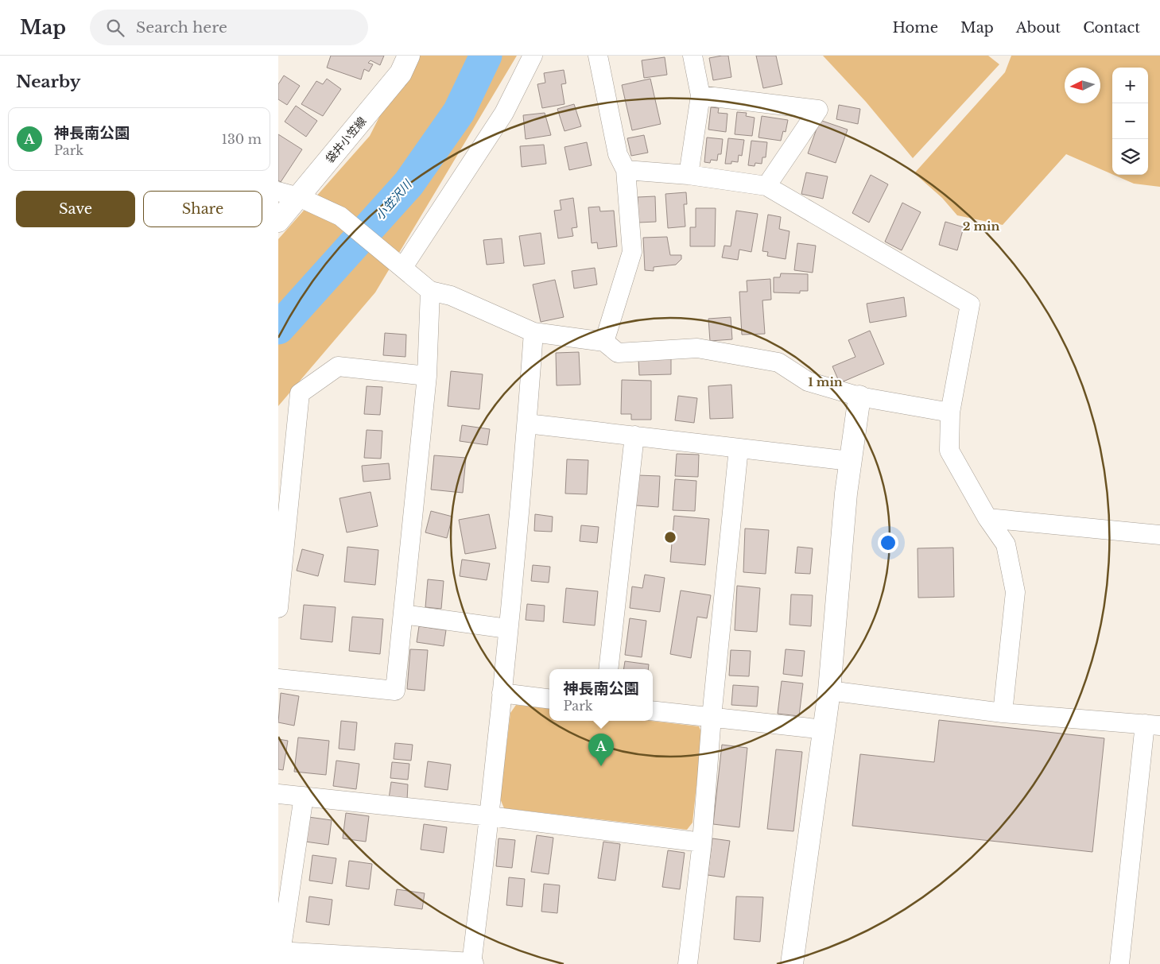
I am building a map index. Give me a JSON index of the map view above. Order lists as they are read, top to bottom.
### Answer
{
  "streets": {
    "street": ["袋井小笠線"]
  },
  "water": ["小笠沢川"],
  "north": "left",
  "page": {
    "header": "Map",
    "search": "Search here",
    "nav": [
      "Home",
      "Map",
      "About",
      "Contact"
    ],
    "heading": "Nearby",
    "map_buttons": ["+", "−"],
    "list": [
      {
        "mark": "A",
        "name": "神長南公園",
        "note": "Park",
        "value": "130 m"
      }
    ],
    "buttons": ["Save", "Share"],
    "popup": ["神長南公園", "Park"],
    "pins": "A"
  },
  "rings": ["2 min", "1 min"]
}
